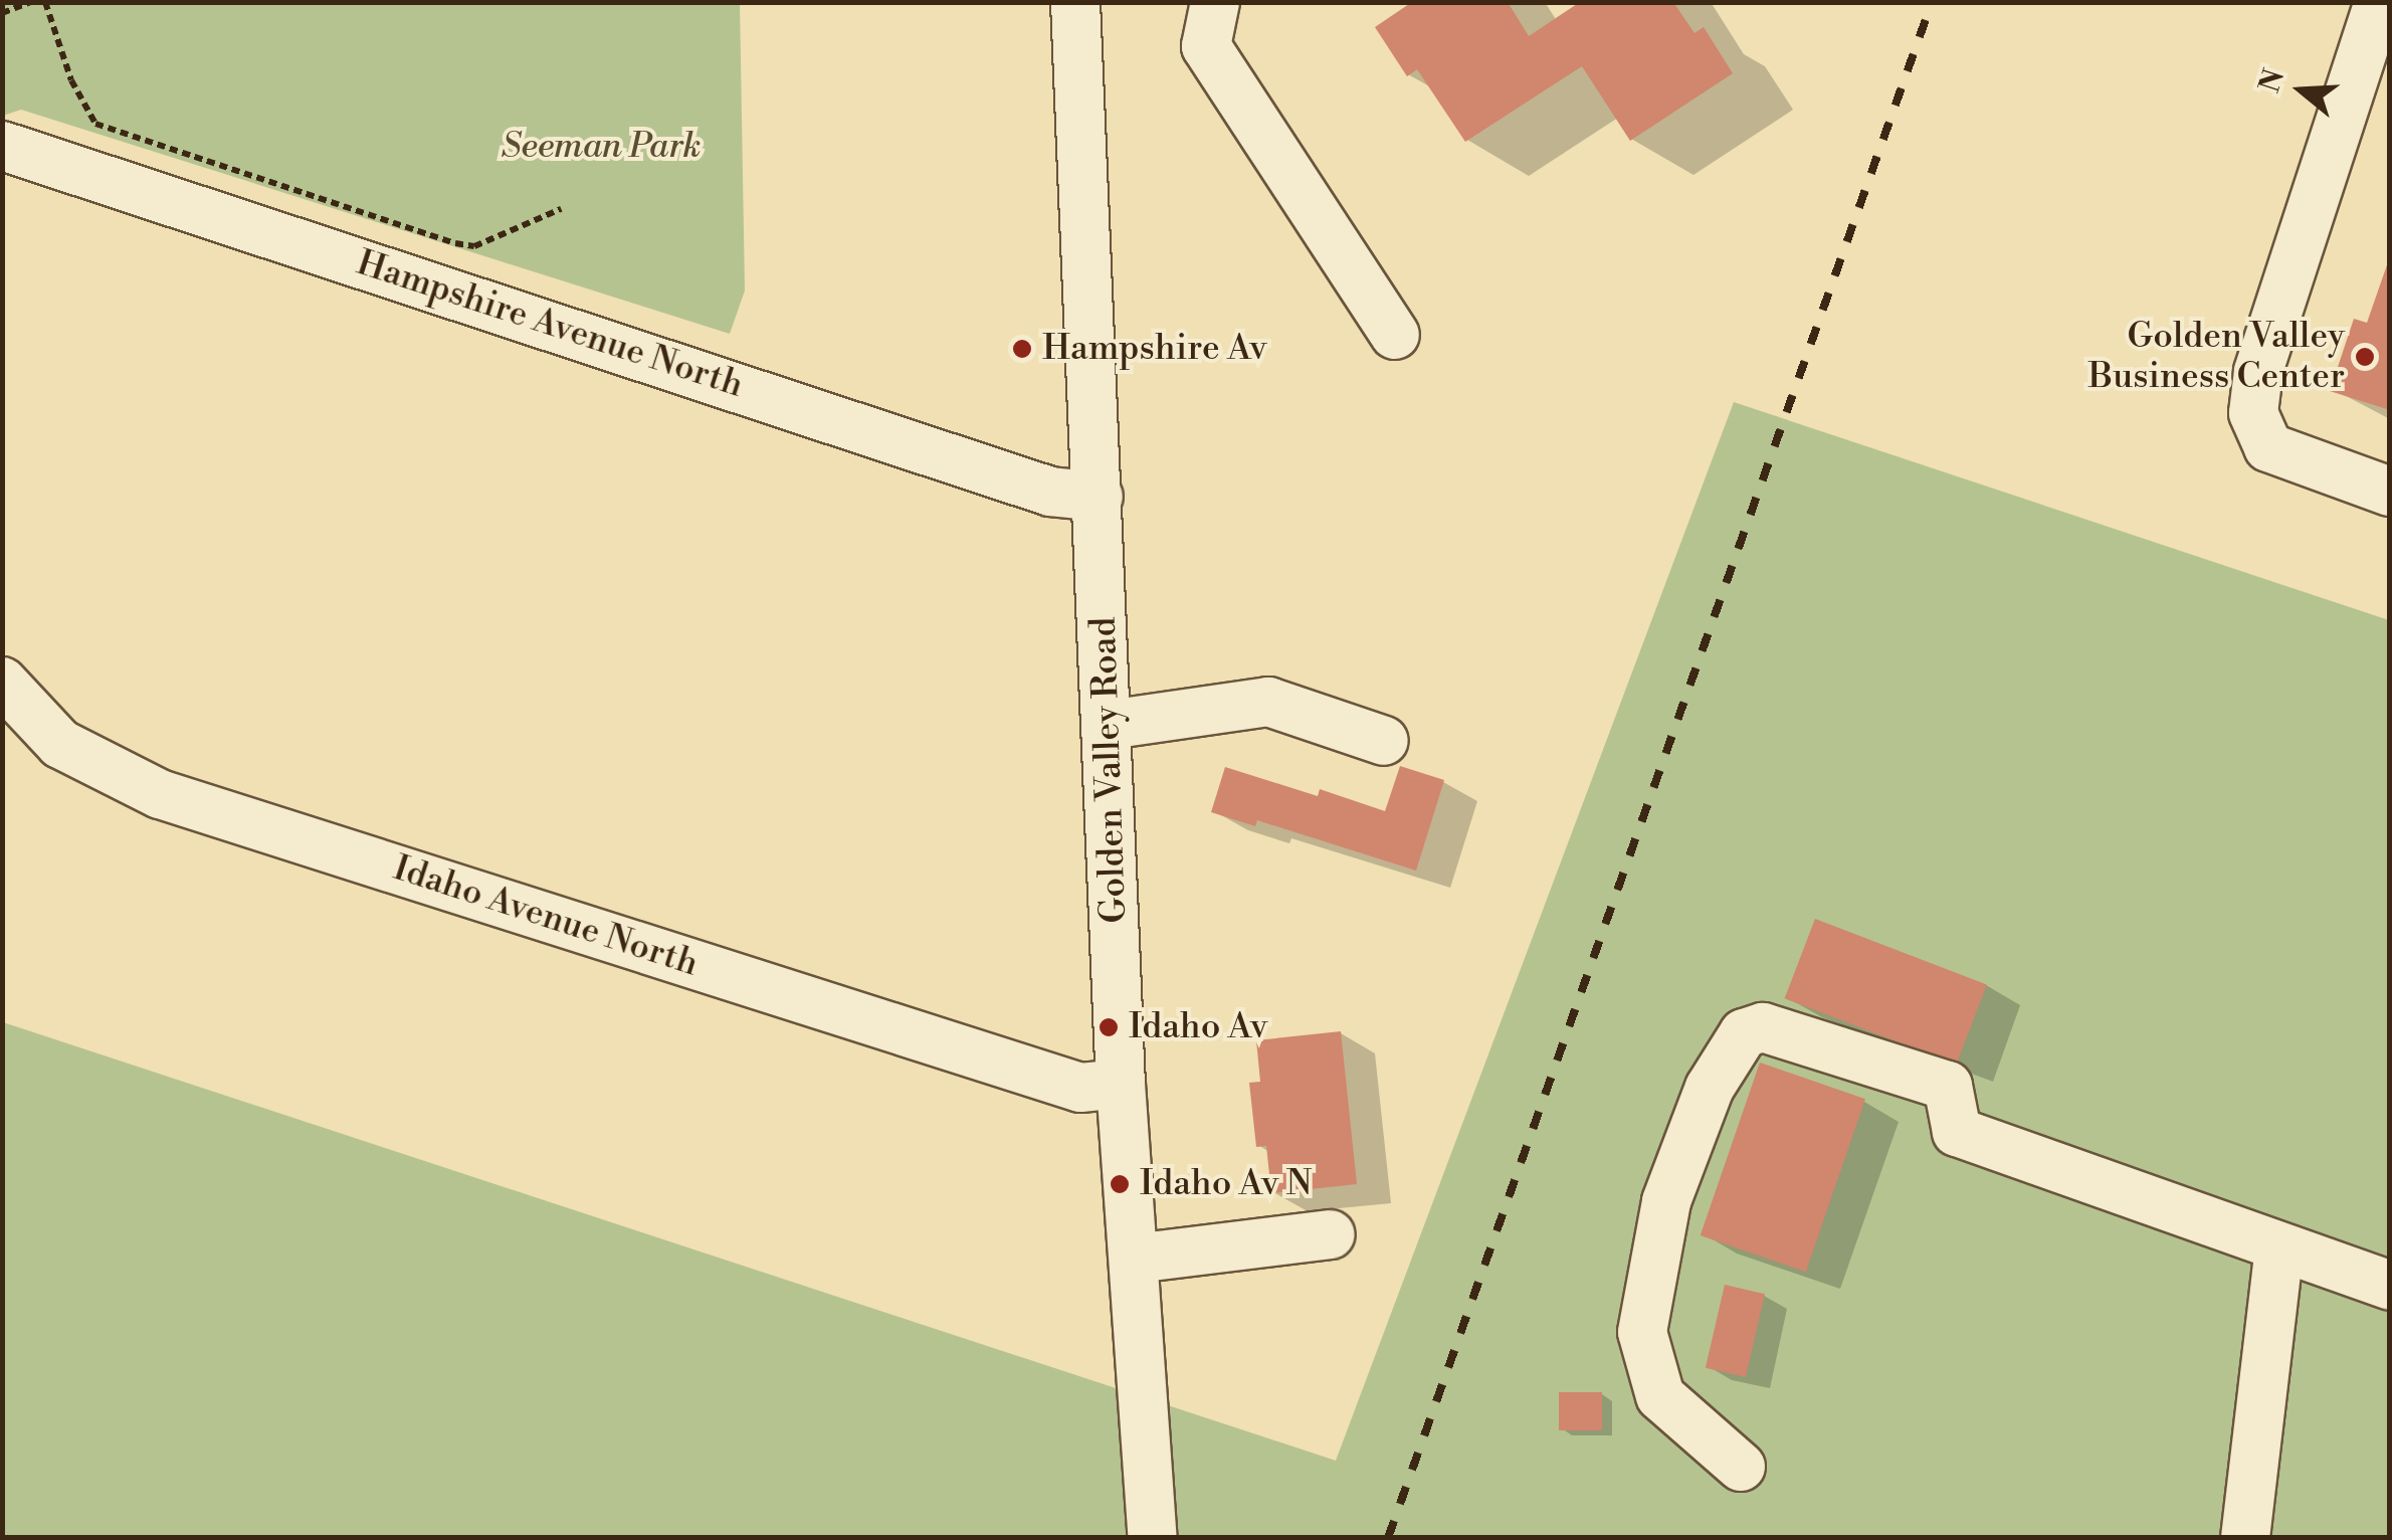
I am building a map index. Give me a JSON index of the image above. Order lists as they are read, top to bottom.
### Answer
{
  "streets": {
    "street": ["Hampshire Avenue North", "Golden Valley Road", "Idaho Avenue North"]
  },
  "crossings": [
    ["Hampshire Avenue North", "Golden Valley Road"],
    ["Golden Valley Road", "Idaho Avenue North"]
  ],
  "parks": ["Seeman Park"],
  "places": [
    "Hampshire Av",
    "Golden Valley Business Center",
    "Idaho Av",
    "Idaho Av N"
  ],
  "north": "left"
}
